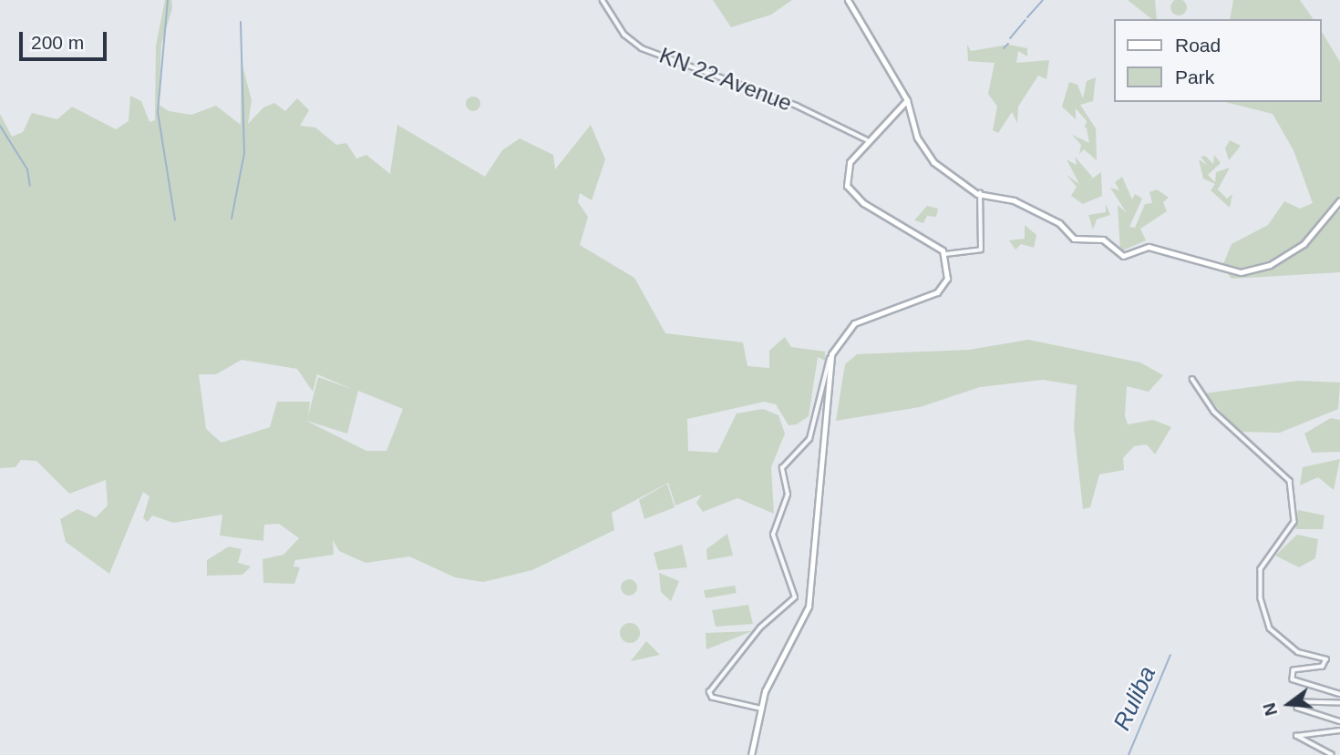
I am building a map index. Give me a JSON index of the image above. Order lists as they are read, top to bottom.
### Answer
{
  "streets": {
    "street": ["KN 22 Avenue"]
  },
  "water": ["Ruliba"],
  "legend": ["Road", "Park"],
  "scale_bar": "200 m",
  "north": "left"
}
